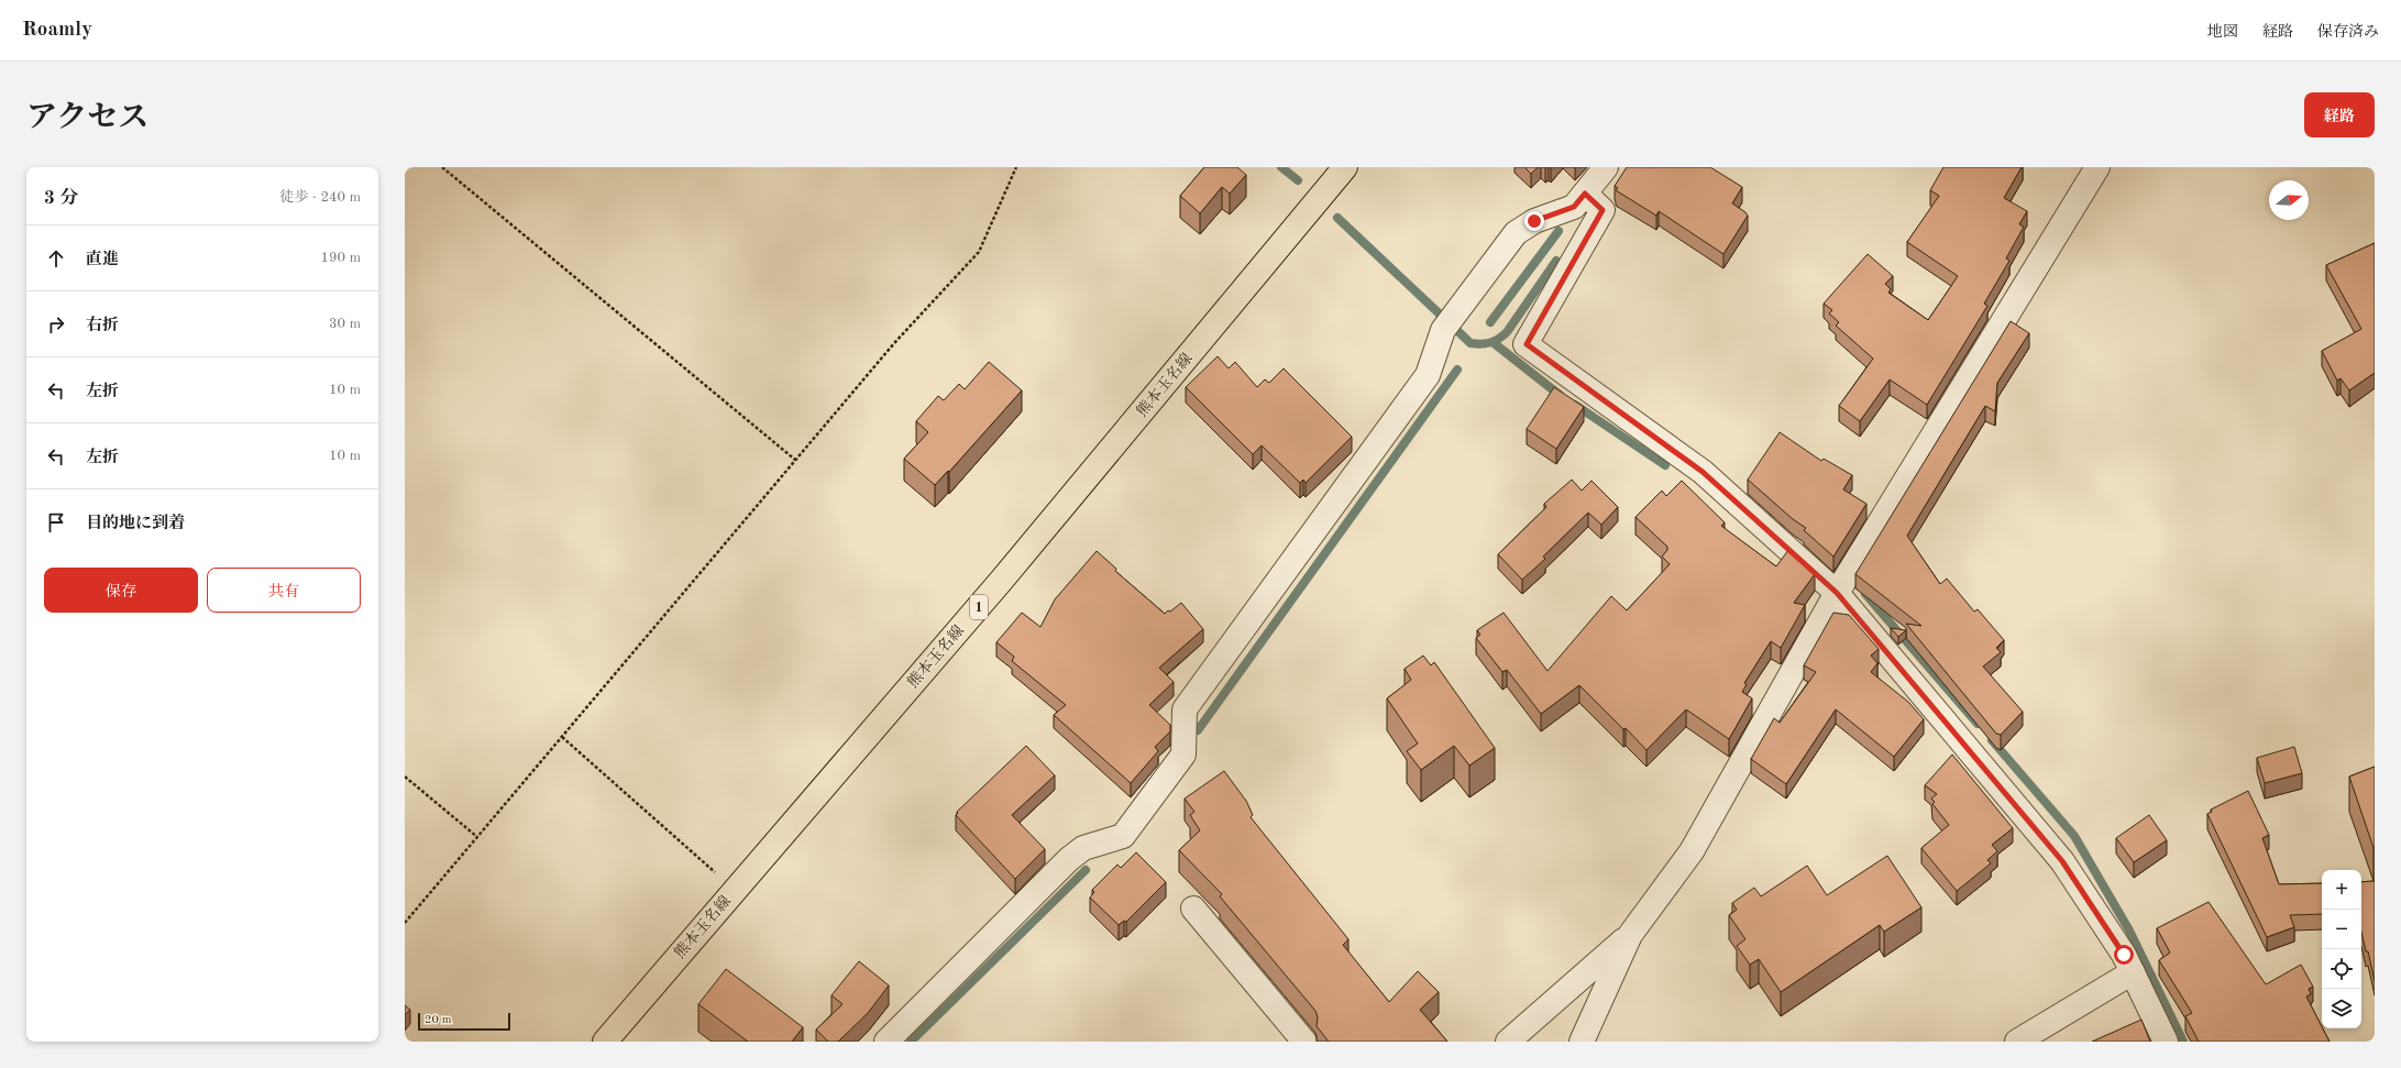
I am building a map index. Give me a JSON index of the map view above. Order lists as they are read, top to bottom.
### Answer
{
  "streets": {
    "main road": ["熊本玉名線", "1"]
  },
  "scale_bar": "20 m",
  "north": "right",
  "page": {
    "header": "Roamly",
    "nav": ["地図", "経路", "保存済み"],
    "title": "アクセス",
    "buttons": [
      "経路",
      ["保存", "共有"]
    ],
    "heading": ["3 分", "徒歩 · 240 m"],
    "list": [
      ["直進", "190 m"],
      ["右折", "30 m"],
      ["左折", "10 m"],
      ["左折", "10 m"],
      "目的地に到着"
    ],
    "map_buttons": ["+", "−"],
    "scale": "20 m"
  }
}
